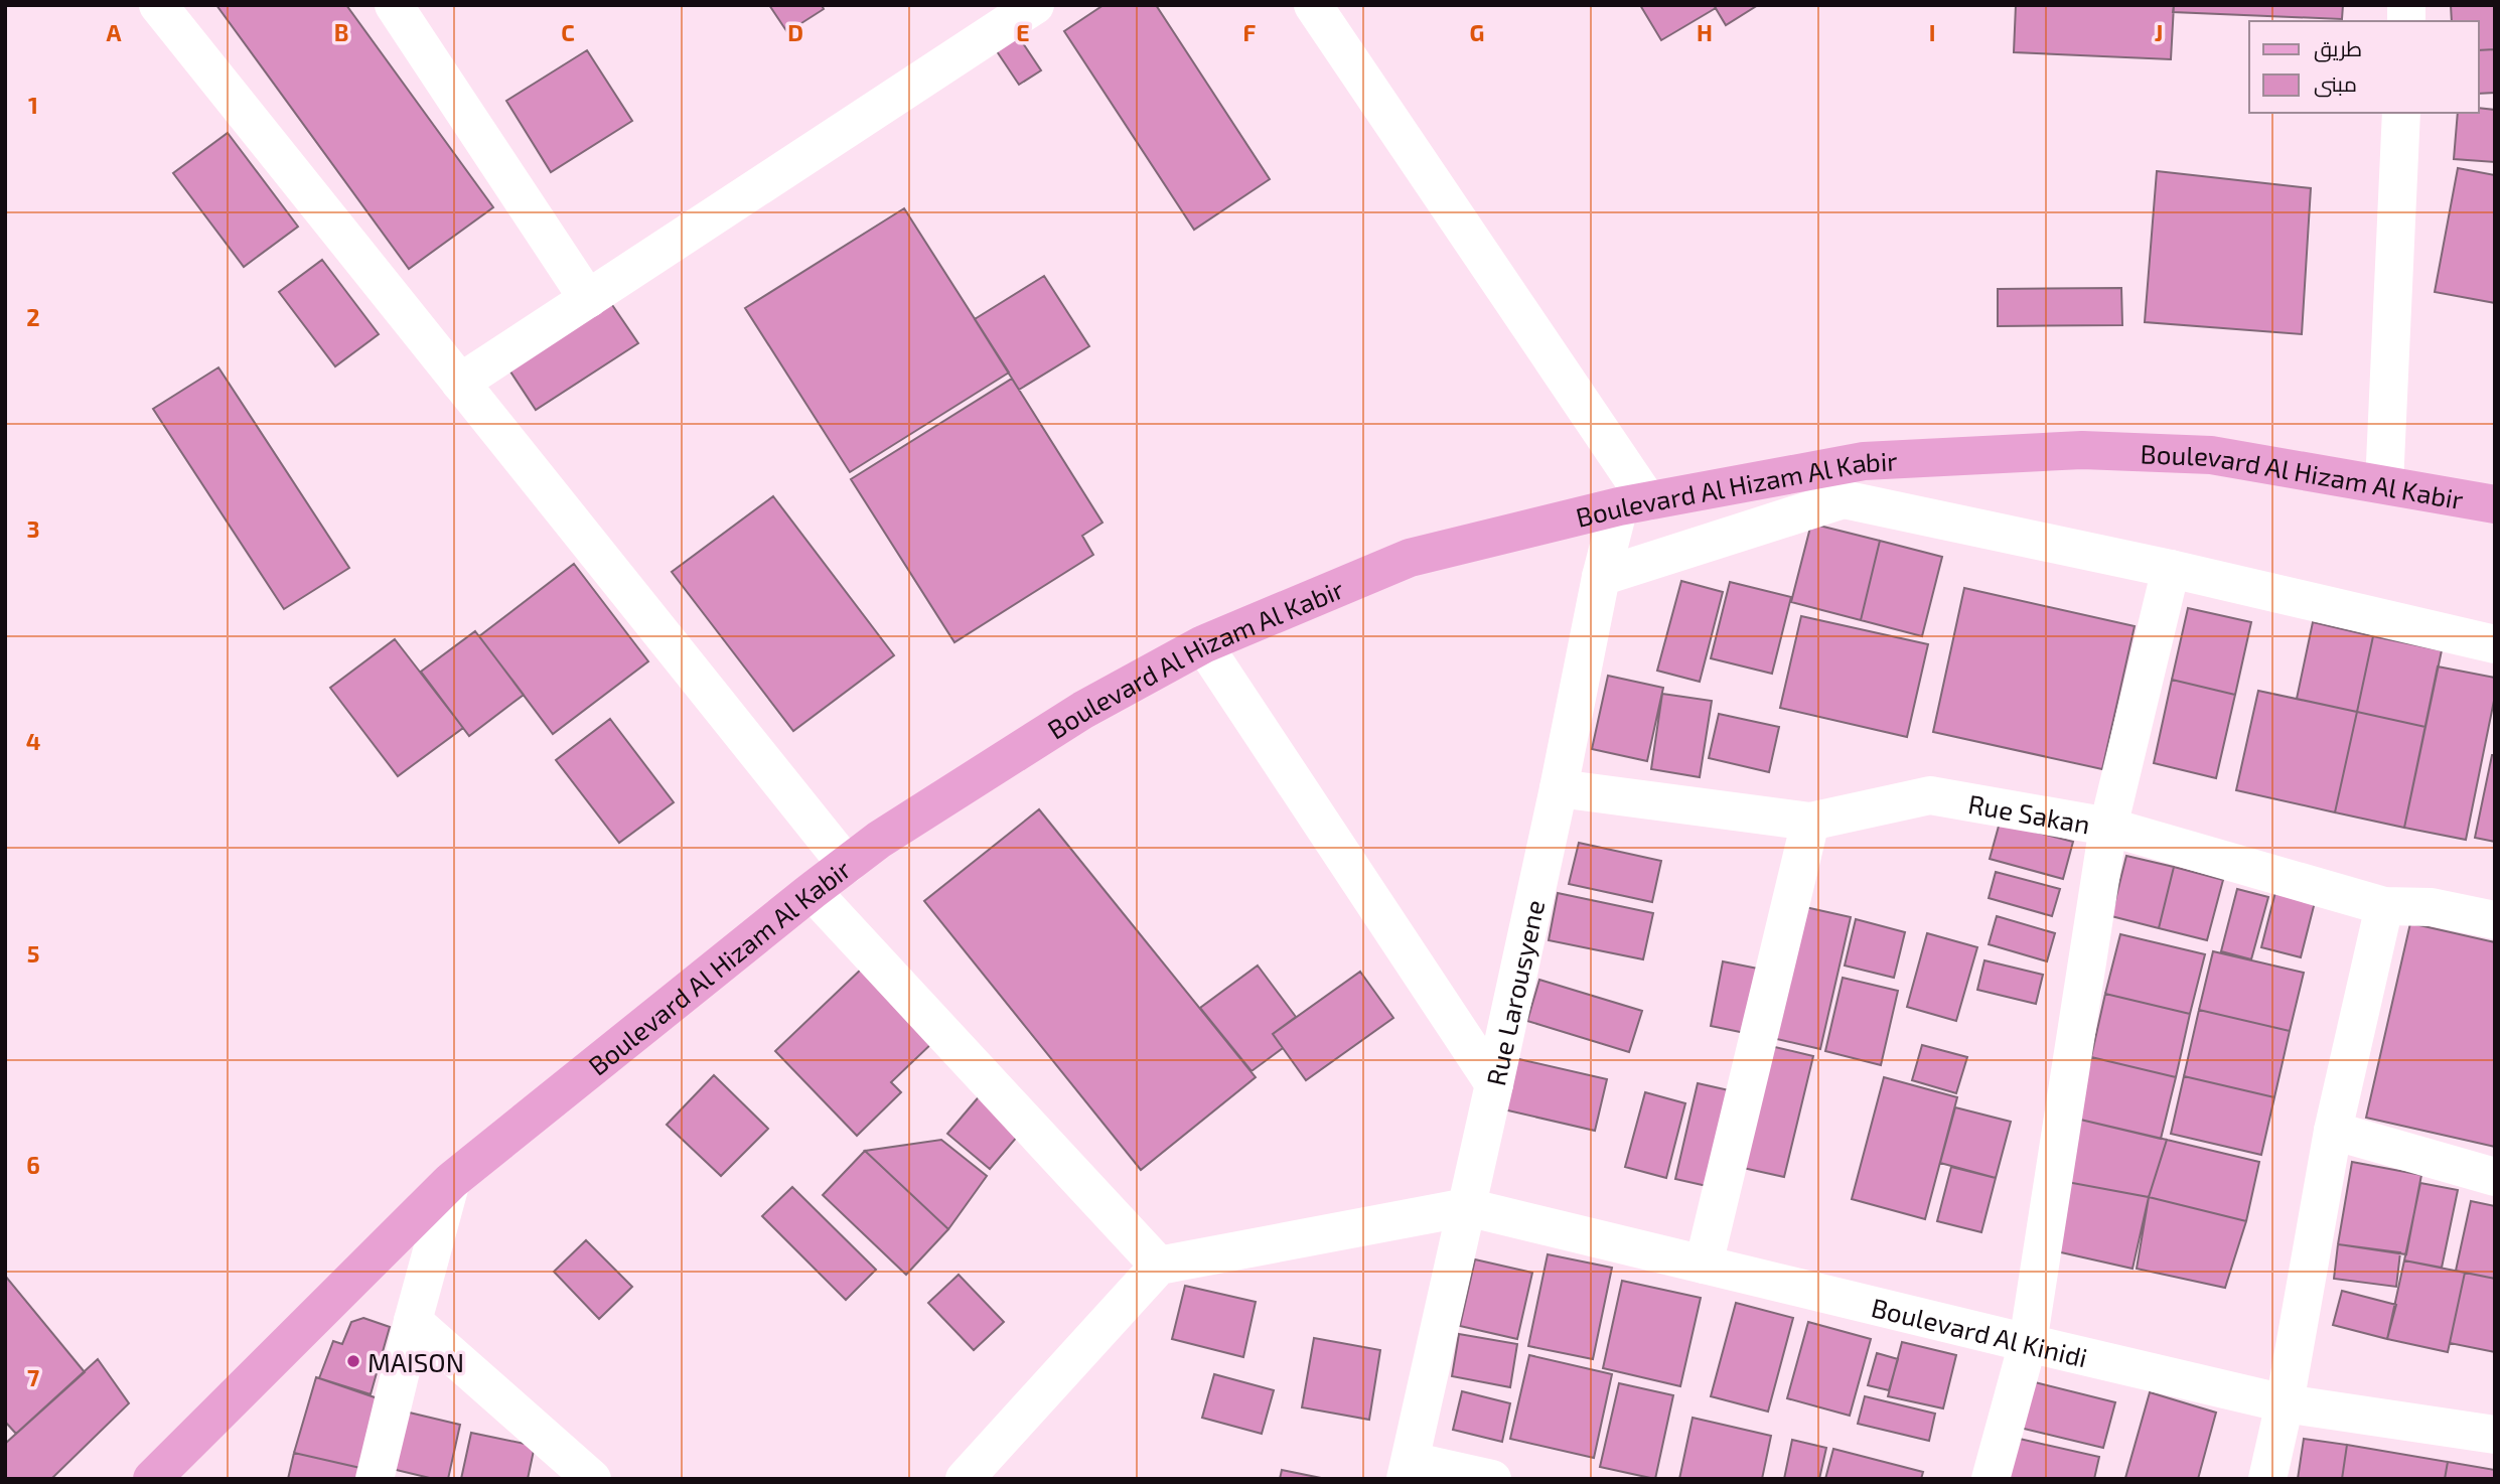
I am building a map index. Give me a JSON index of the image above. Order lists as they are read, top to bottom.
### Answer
{
  "streets": {
    "main road": ["Boulevard Al Hizam Al Kabir"],
    "street": ["Rue Sakan", "Rue Larousyene", "Boulevard Al Kinidi"]
  },
  "crossings": [
    ["Boulevard Al Hizam Al Kabir", "Rue Larousyene"],
    ["Rue Sakan", "Rue Larousyene"],
    ["Rue Larousyene", "Boulevard Al Kinidi"]
  ],
  "places": ["MAISON"],
  "legend": ["طريق", "مبنى"],
  "grid": {
    "columns": [
      "A",
      "B",
      "C",
      "D",
      "E",
      "F",
      "G",
      "H",
      "I",
      "J"
    ],
    "rows": [
      "1",
      "2",
      "3",
      "4",
      "5",
      "6",
      "7"
    ]
  }
}
